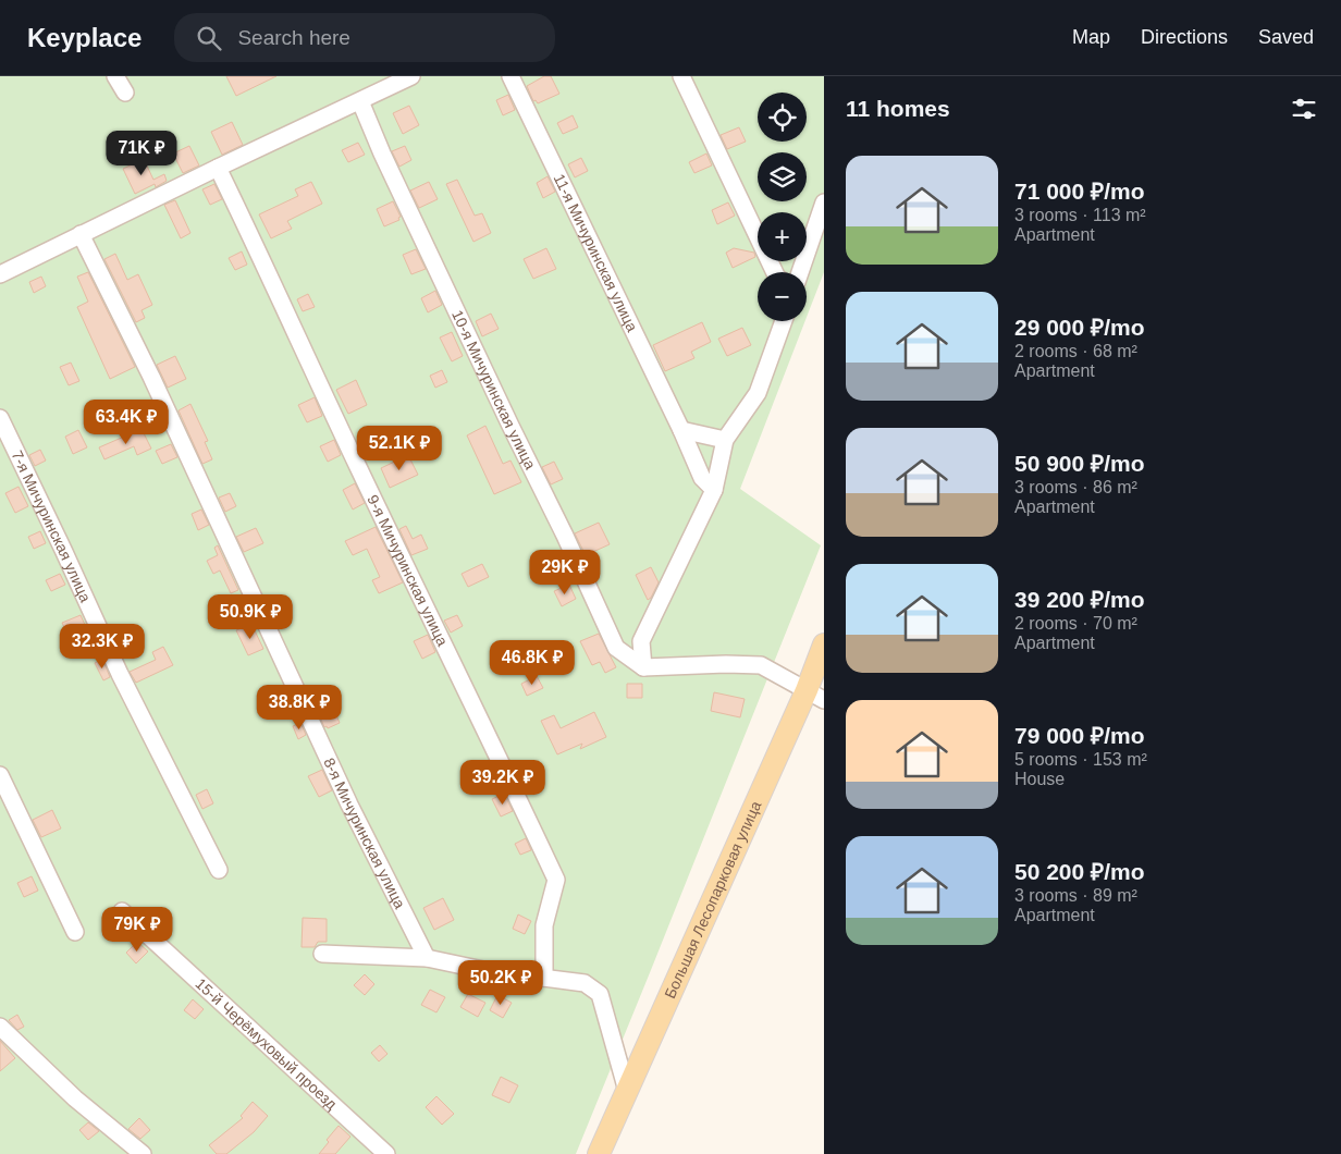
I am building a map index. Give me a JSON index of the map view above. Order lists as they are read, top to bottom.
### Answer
{
  "streets": {
    "main road": ["Большая Лесопарковая улица"],
    "street": [
      "11-я Мичуринская улица",
      "10-я Мичуринская улица",
      "7-я Мичуринская улица",
      "9-я Мичуринская улица",
      "8-я Мичуринская улица",
      "15-й Черёмуховый проезд"
    ]
  },
  "page": {
    "header": "Keyplace",
    "search": "Search here",
    "nav": ["Map", "Directions", "Saved"],
    "heading": "11 homes",
    "map_buttons": ["+", "−"],
    "price": [
      "71K ₽",
      "63.4K ₽",
      "52.1K ₽",
      "29K ₽",
      "50.9K ₽",
      "32.3K ₽",
      "46.8K ₽",
      "38.8K ₽",
      "39.2K ₽",
      "79K ₽",
      "50.2K ₽"
    ],
    "list": [
      {
        "name": "71 000 ₽/mo",
        "note": "3 rooms · 113 m² · Apartment"
      },
      {
        "name": "29 000 ₽/mo",
        "note": "2 rooms · 68 m² · Apartment"
      },
      {
        "name": "50 900 ₽/mo",
        "note": "3 rooms · 86 m² · Apartment"
      },
      {
        "name": "39 200 ₽/mo",
        "note": "2 rooms · 70 m² · Apartment"
      },
      {
        "name": "79 000 ₽/mo",
        "note": "5 rooms · 153 m² · House"
      },
      {
        "name": "50 200 ₽/mo",
        "note": "3 rooms · 89 m² · Apartment"
      }
    ]
  }
}
